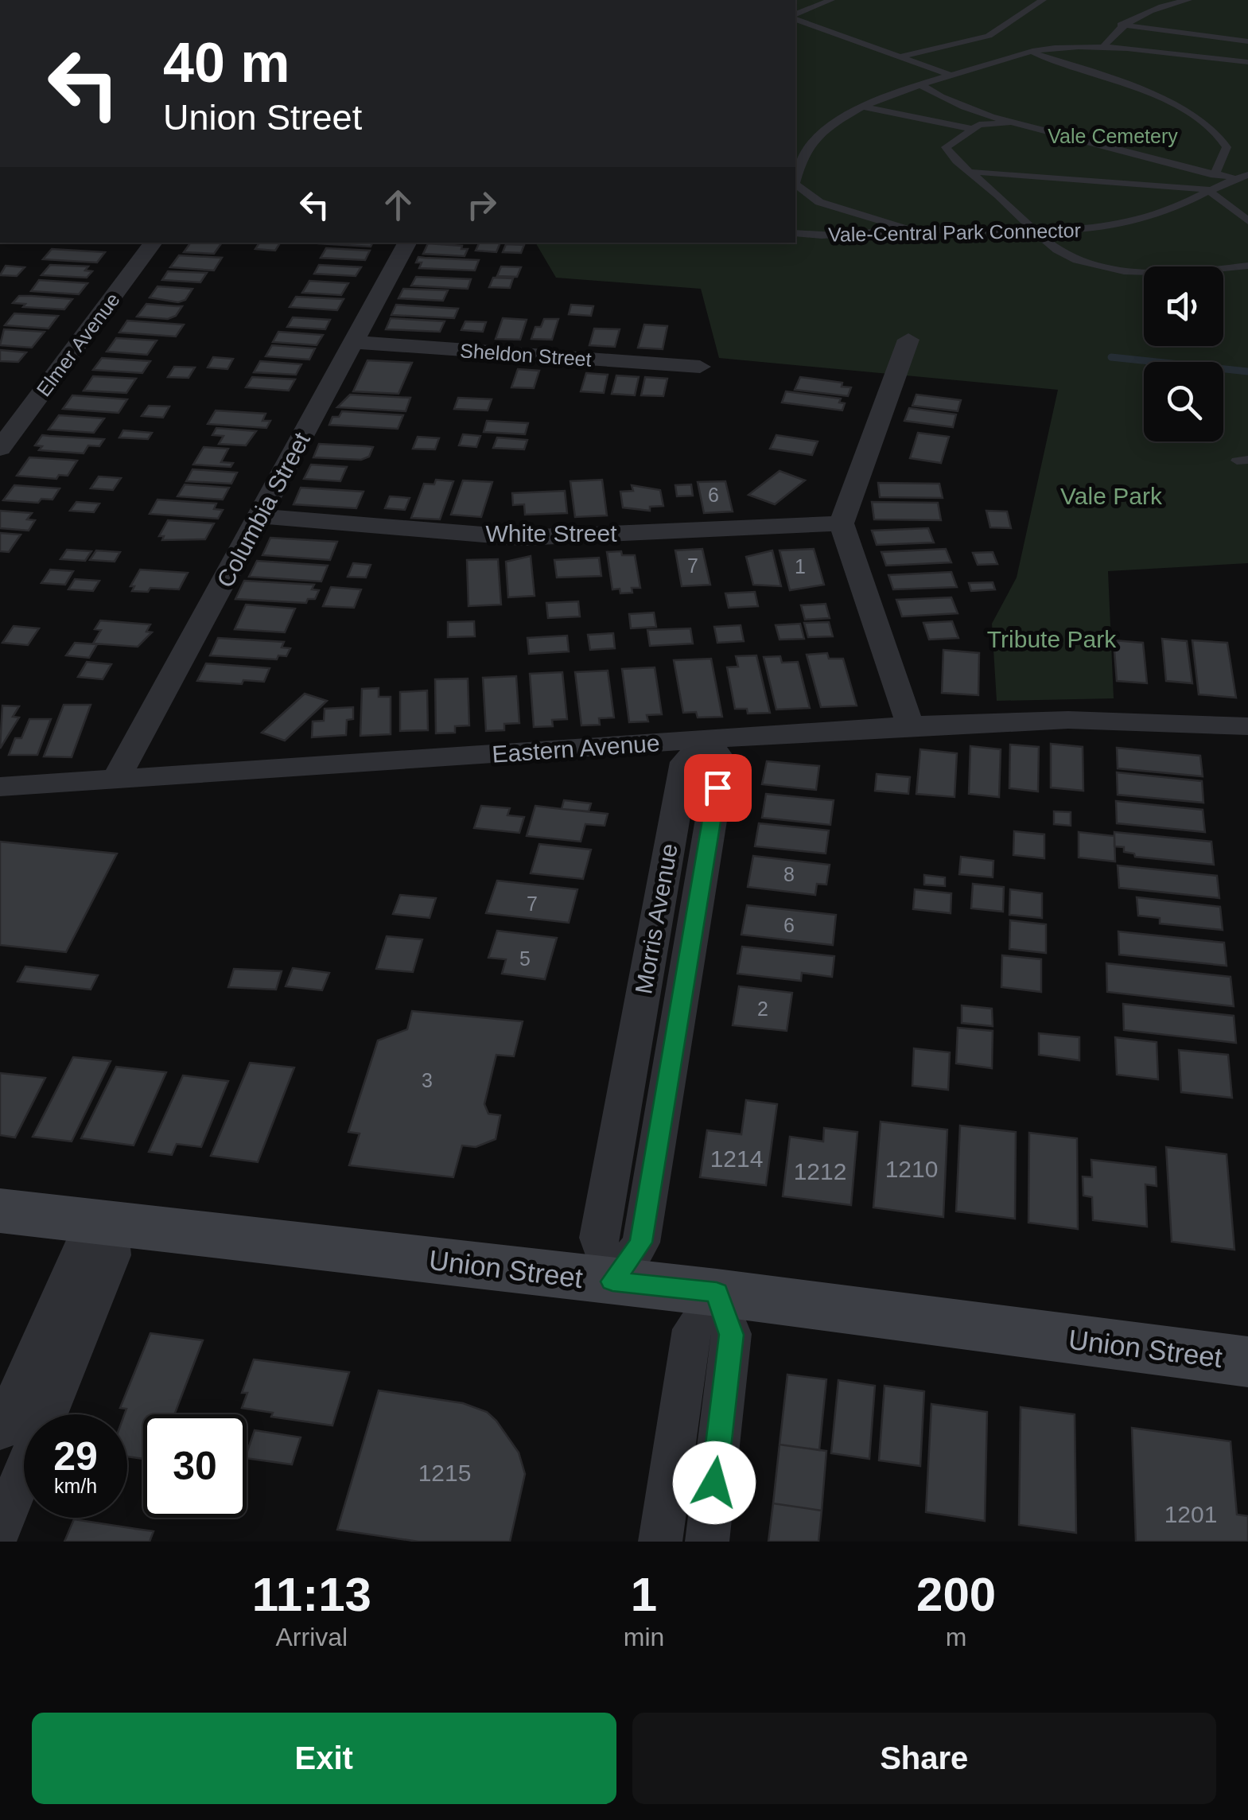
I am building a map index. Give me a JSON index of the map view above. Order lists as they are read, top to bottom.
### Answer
{
  "streets": {
    "main road": ["Union Street"],
    "street": [
      "Elmer Avenue",
      "Sheldon Street",
      "Columbia Street",
      "White Street",
      "Eastern Avenue",
      "Morris Avenue"
    ],
    "lane": ["Vale-Central Park Connector"]
  },
  "crossings": [
    ["Sheldon Street", "Columbia Street"],
    ["Columbia Street", "White Street"],
    ["Columbia Street", "Eastern Avenue"],
    ["Eastern Avenue", "Morris Avenue"],
    ["Morris Avenue", "Union Street"]
  ],
  "parks": ["Vale Cemetery", "Vale Park", "Tribute Park"],
  "house_numbers": [
    "6",
    "7",
    "1",
    "8",
    "7",
    "6",
    "5",
    "2",
    "3",
    "1214",
    "1210",
    "1212",
    "1215",
    "1201"
  ],
  "page": {
    "turn": ["40 m", "Union Street"],
    "speed": "29 km/h",
    "limit": "30",
    "eta": [
      "11:13",
      "Arrival",
      "1",
      "min",
      "200",
      "m"
    ],
    "buttons": ["Exit", "Share"]
  }
}
